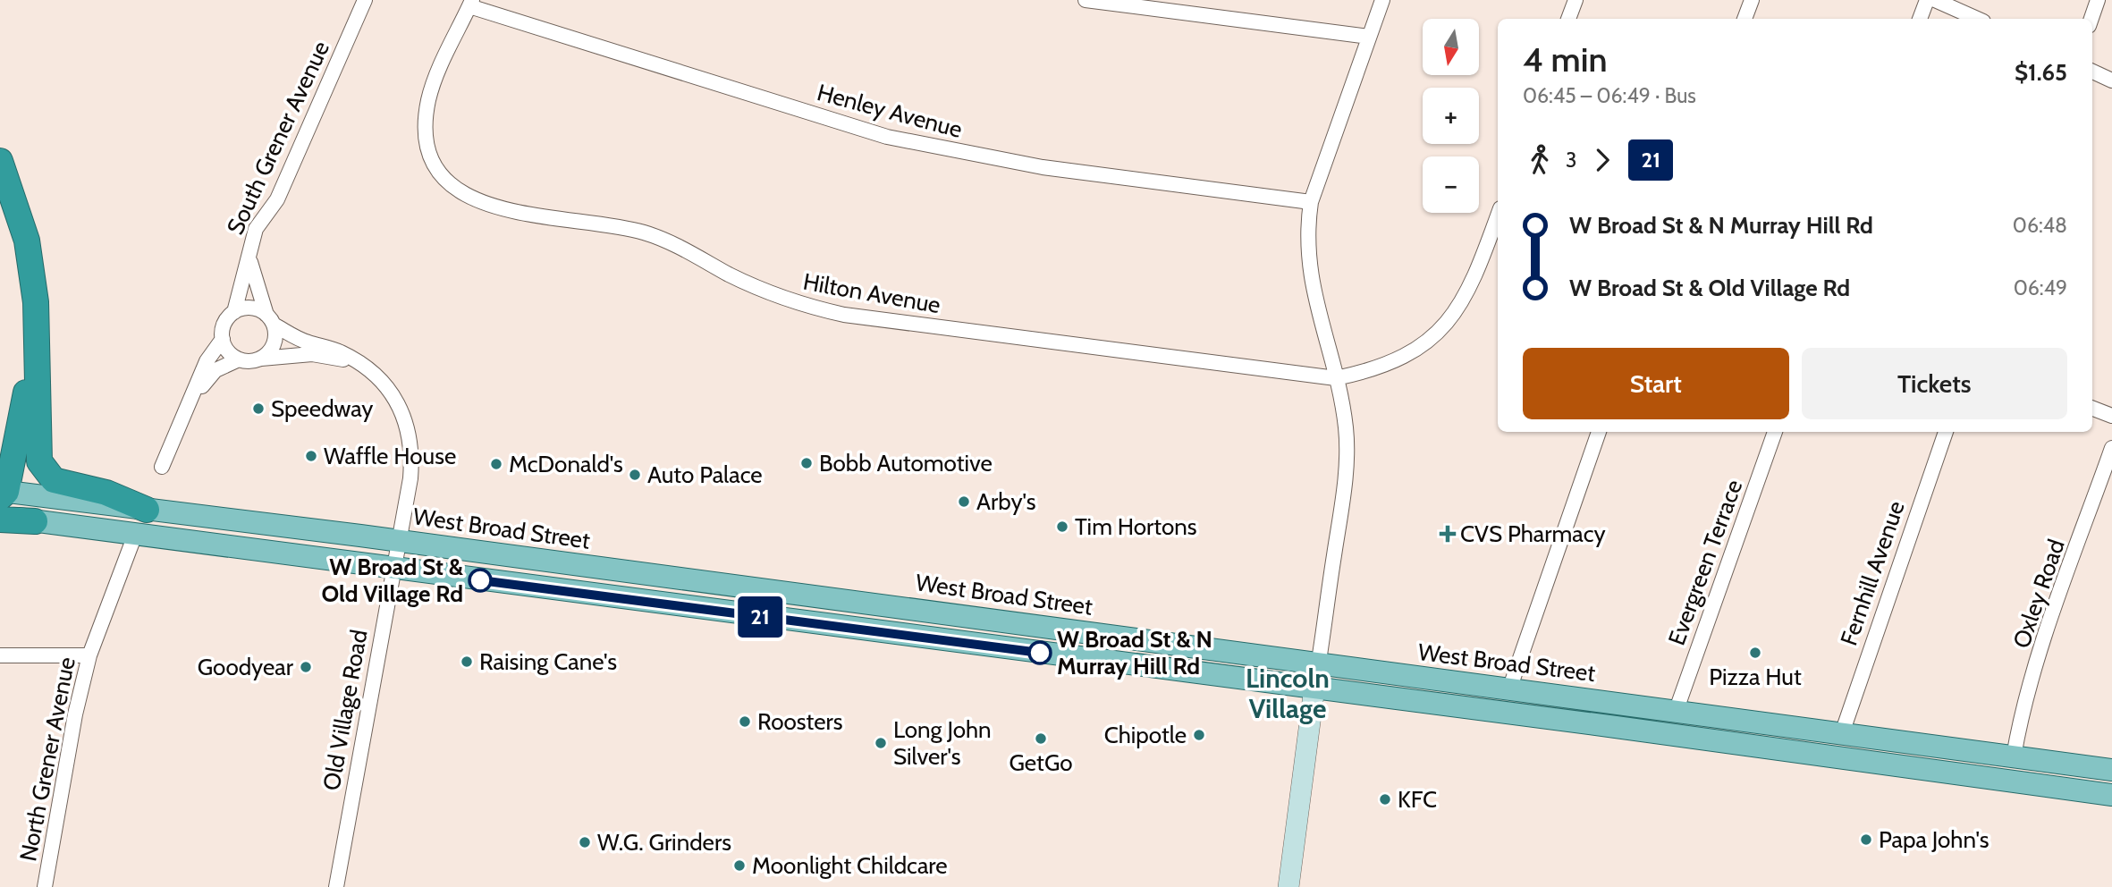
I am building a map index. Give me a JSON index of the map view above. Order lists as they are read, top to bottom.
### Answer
{
  "streets": {
    "main road": ["West Broad Street"],
    "street": [
      "Henley Avenue",
      "South Grener Avenue",
      "Hilton Avenue",
      "Evergreen Terrace",
      "Fernhill Avenue",
      "Oxley Road",
      "Old Village Road",
      "North Grener Avenue"
    ]
  },
  "crossings": [
    ["Henley Avenue", "Hilton Avenue"],
    ["West Broad Street", "Evergreen Terrace"],
    ["West Broad Street", "Fernhill Avenue"],
    ["West Broad Street", "Oxley Road"],
    ["West Broad Street", "Old Village Road"]
  ],
  "districts": ["Lincoln Village"],
  "places": {
    "other": [
      "Speedway",
      "Waffle House",
      "Bobb Automotive",
      "McDonald's",
      "Auto Palace",
      "Arby's",
      "Tim Hortons",
      "W Broad St & Old Village Rd",
      "W Broad St & N Murray Hill Rd",
      "Pizza Hut",
      "Raising Cane's",
      "Goodyear",
      "Roosters",
      "Chipotle",
      "GetGo",
      "Long John Silver's",
      "KFC",
      "Papa John's",
      "W.G. Grinders",
      "Moonlight Childcare"
    ],
    "health": ["CVS Pharmacy"]
  },
  "lines": ["bus line 21"],
  "north": "bottom",
  "page": {
    "on_map": "21",
    "map_buttons": ["+", "−"],
    "heading": ["4 min", "06:45 – 06:49 · Bus", "$1.65"],
    "legs": ["3", "21"],
    "list": [
      {
        "name": "W Broad St & N Murray Hill Rd",
        "value": "06:48"
      },
      {
        "name": "W Broad St & Old Village Rd",
        "value": "06:49"
      }
    ],
    "buttons": ["Start", "Tickets"]
  }
}
